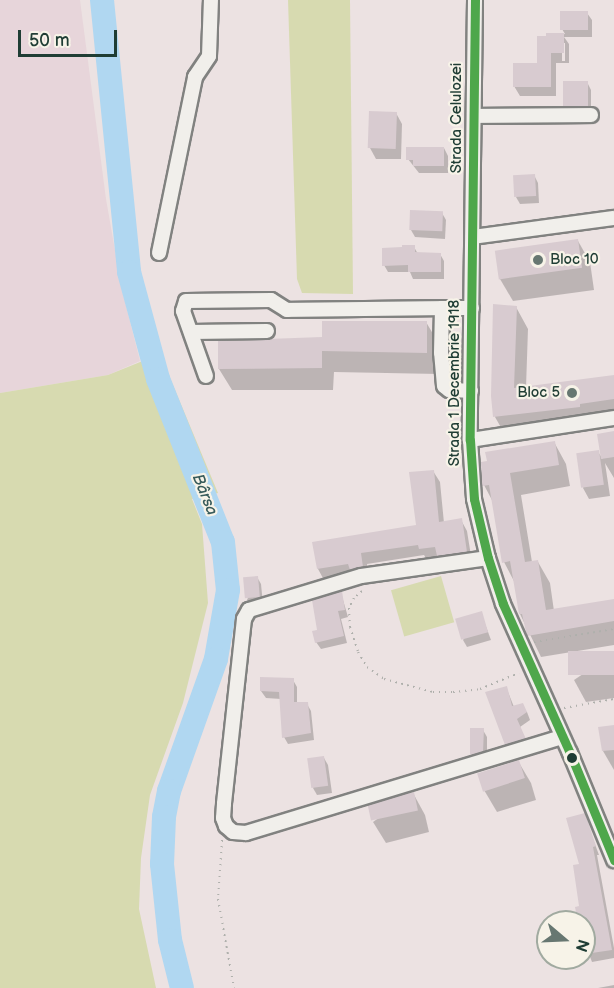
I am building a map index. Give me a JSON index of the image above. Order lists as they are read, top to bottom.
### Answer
{
  "streets": {
    "street": ["Strada Celulozei", "Strada 1 Decembrie 1918"]
  },
  "crossings": [
    ["Strada Celulozei", "Strada 1 Decembrie 1918"]
  ],
  "water": ["Bârsa"],
  "places": ["Bloc 10", "Bloc 5"],
  "scale_bar": "50 m",
  "north": "right"
}
